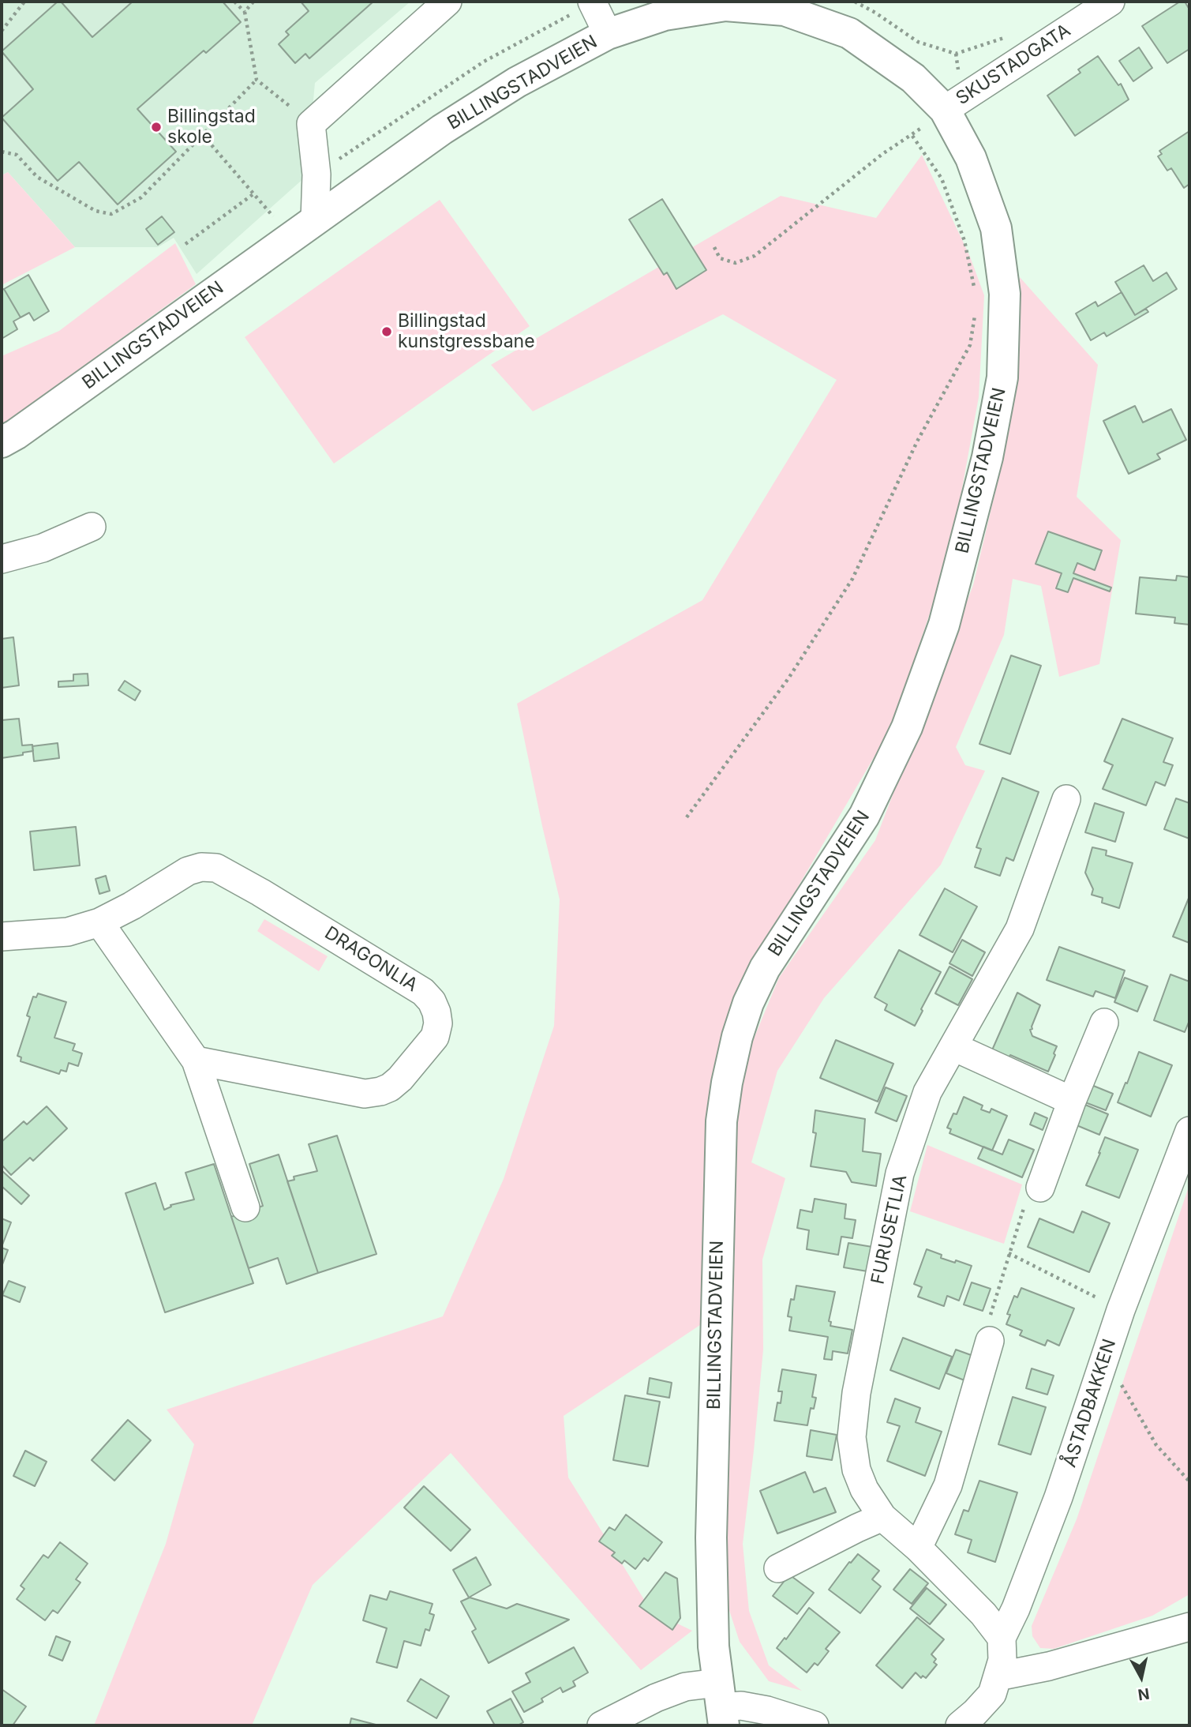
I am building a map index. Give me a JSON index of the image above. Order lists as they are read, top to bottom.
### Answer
{
  "streets": {
    "main road": ["BILLINGSTADVEIEN"],
    "street": [
      "SKUSTADGATA",
      "DRAGONLIA",
      "FURUSETLIA",
      "ÅSTADBAKKEN"
    ]
  },
  "crossings": [
    ["SKUSTADGATA", "BILLINGSTADVEIEN"],
    ["FURUSETLIA", "ÅSTADBAKKEN"]
  ],
  "places": ["Billingstad skole", "Billingstad kunstgressbane"],
  "north": "bottom"
}
